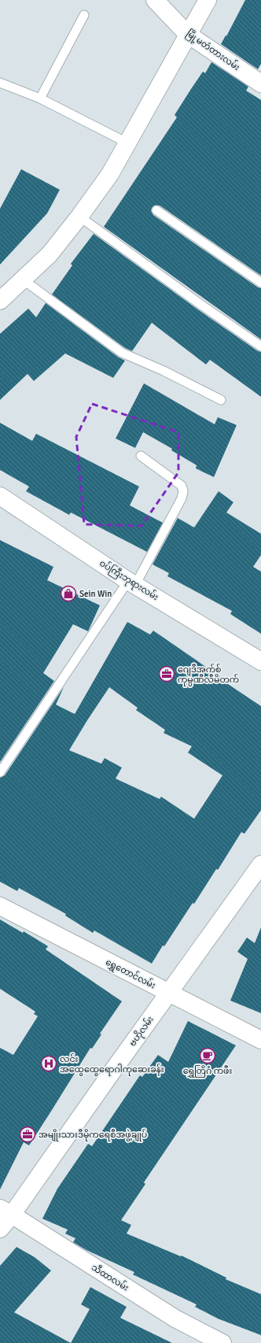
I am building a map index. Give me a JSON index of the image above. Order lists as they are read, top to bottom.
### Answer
{
  "streets": {
    "street": [
      "မြို့မတံတားလမ်း",
      "ဝပ်ကြီးဘုရားလမ်း",
      "ရွှေတောင်လမ်း",
      "ဗဟိုလမ်း",
      "သီထာလမ်း"
    ]
  },
  "crossings": [
    ["ရွှေတောင်လမ်း", "ဗဟိုလမ်း"],
    ["ဗဟိုလမ်း", "သီထာလမ်း"]
  ],
  "places": {
    "shop": ["Sein Win"],
    "office": ["ဂျေဒီအက်စ် ကုမ္ပဏီလီမိတက်", "အမျိုးသားဒီမိုကရေစီအဖွဲ့ချုပ်"],
    "cafe": ["ရွှေတြိဂံ ကဖီး"],
    "hospital": ["လင်း အထွေထွေရောဂါကုဆေးခန်း"]
  }
}
